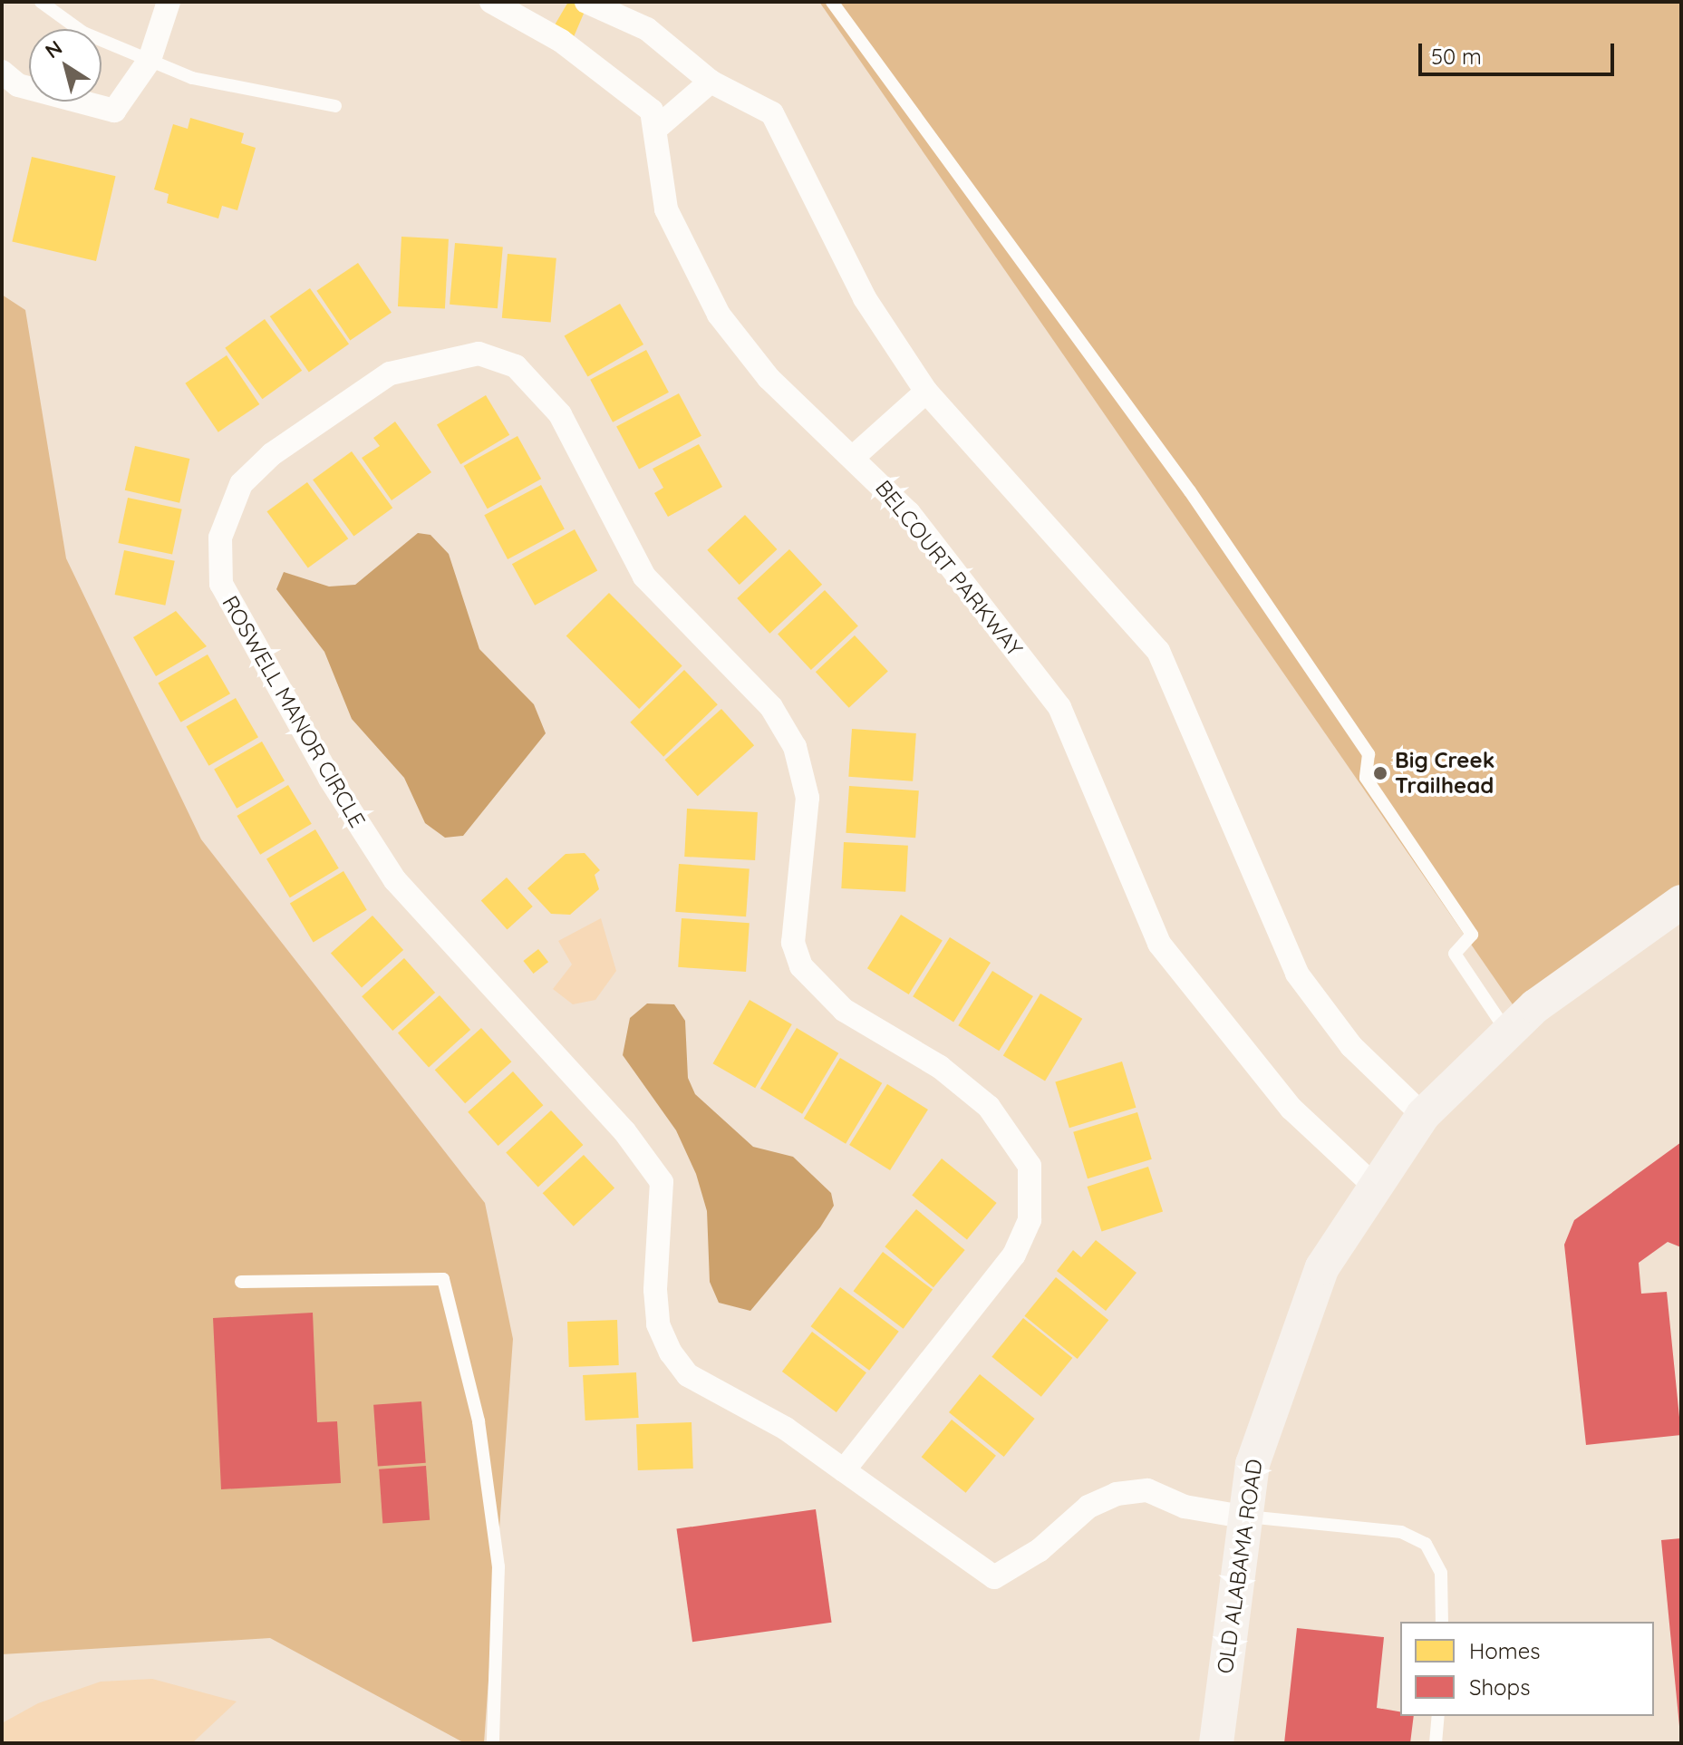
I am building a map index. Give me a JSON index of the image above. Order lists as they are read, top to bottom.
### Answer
{
  "streets": {
    "main road": ["OLD ALABAMA ROAD"],
    "street": ["BELCOURT PARKWAY", "ROSWELL MANOR CIRCLE"]
  },
  "crossings": [
    ["BELCOURT PARKWAY", "OLD ALABAMA ROAD"],
    ["ROSWELL MANOR CIRCLE", "OLD ALABAMA ROAD"]
  ],
  "places": ["Big Creek Trailhead"],
  "legend": ["Homes", "Shops"],
  "scale_bar": "50 m",
  "north": "top left"
}
